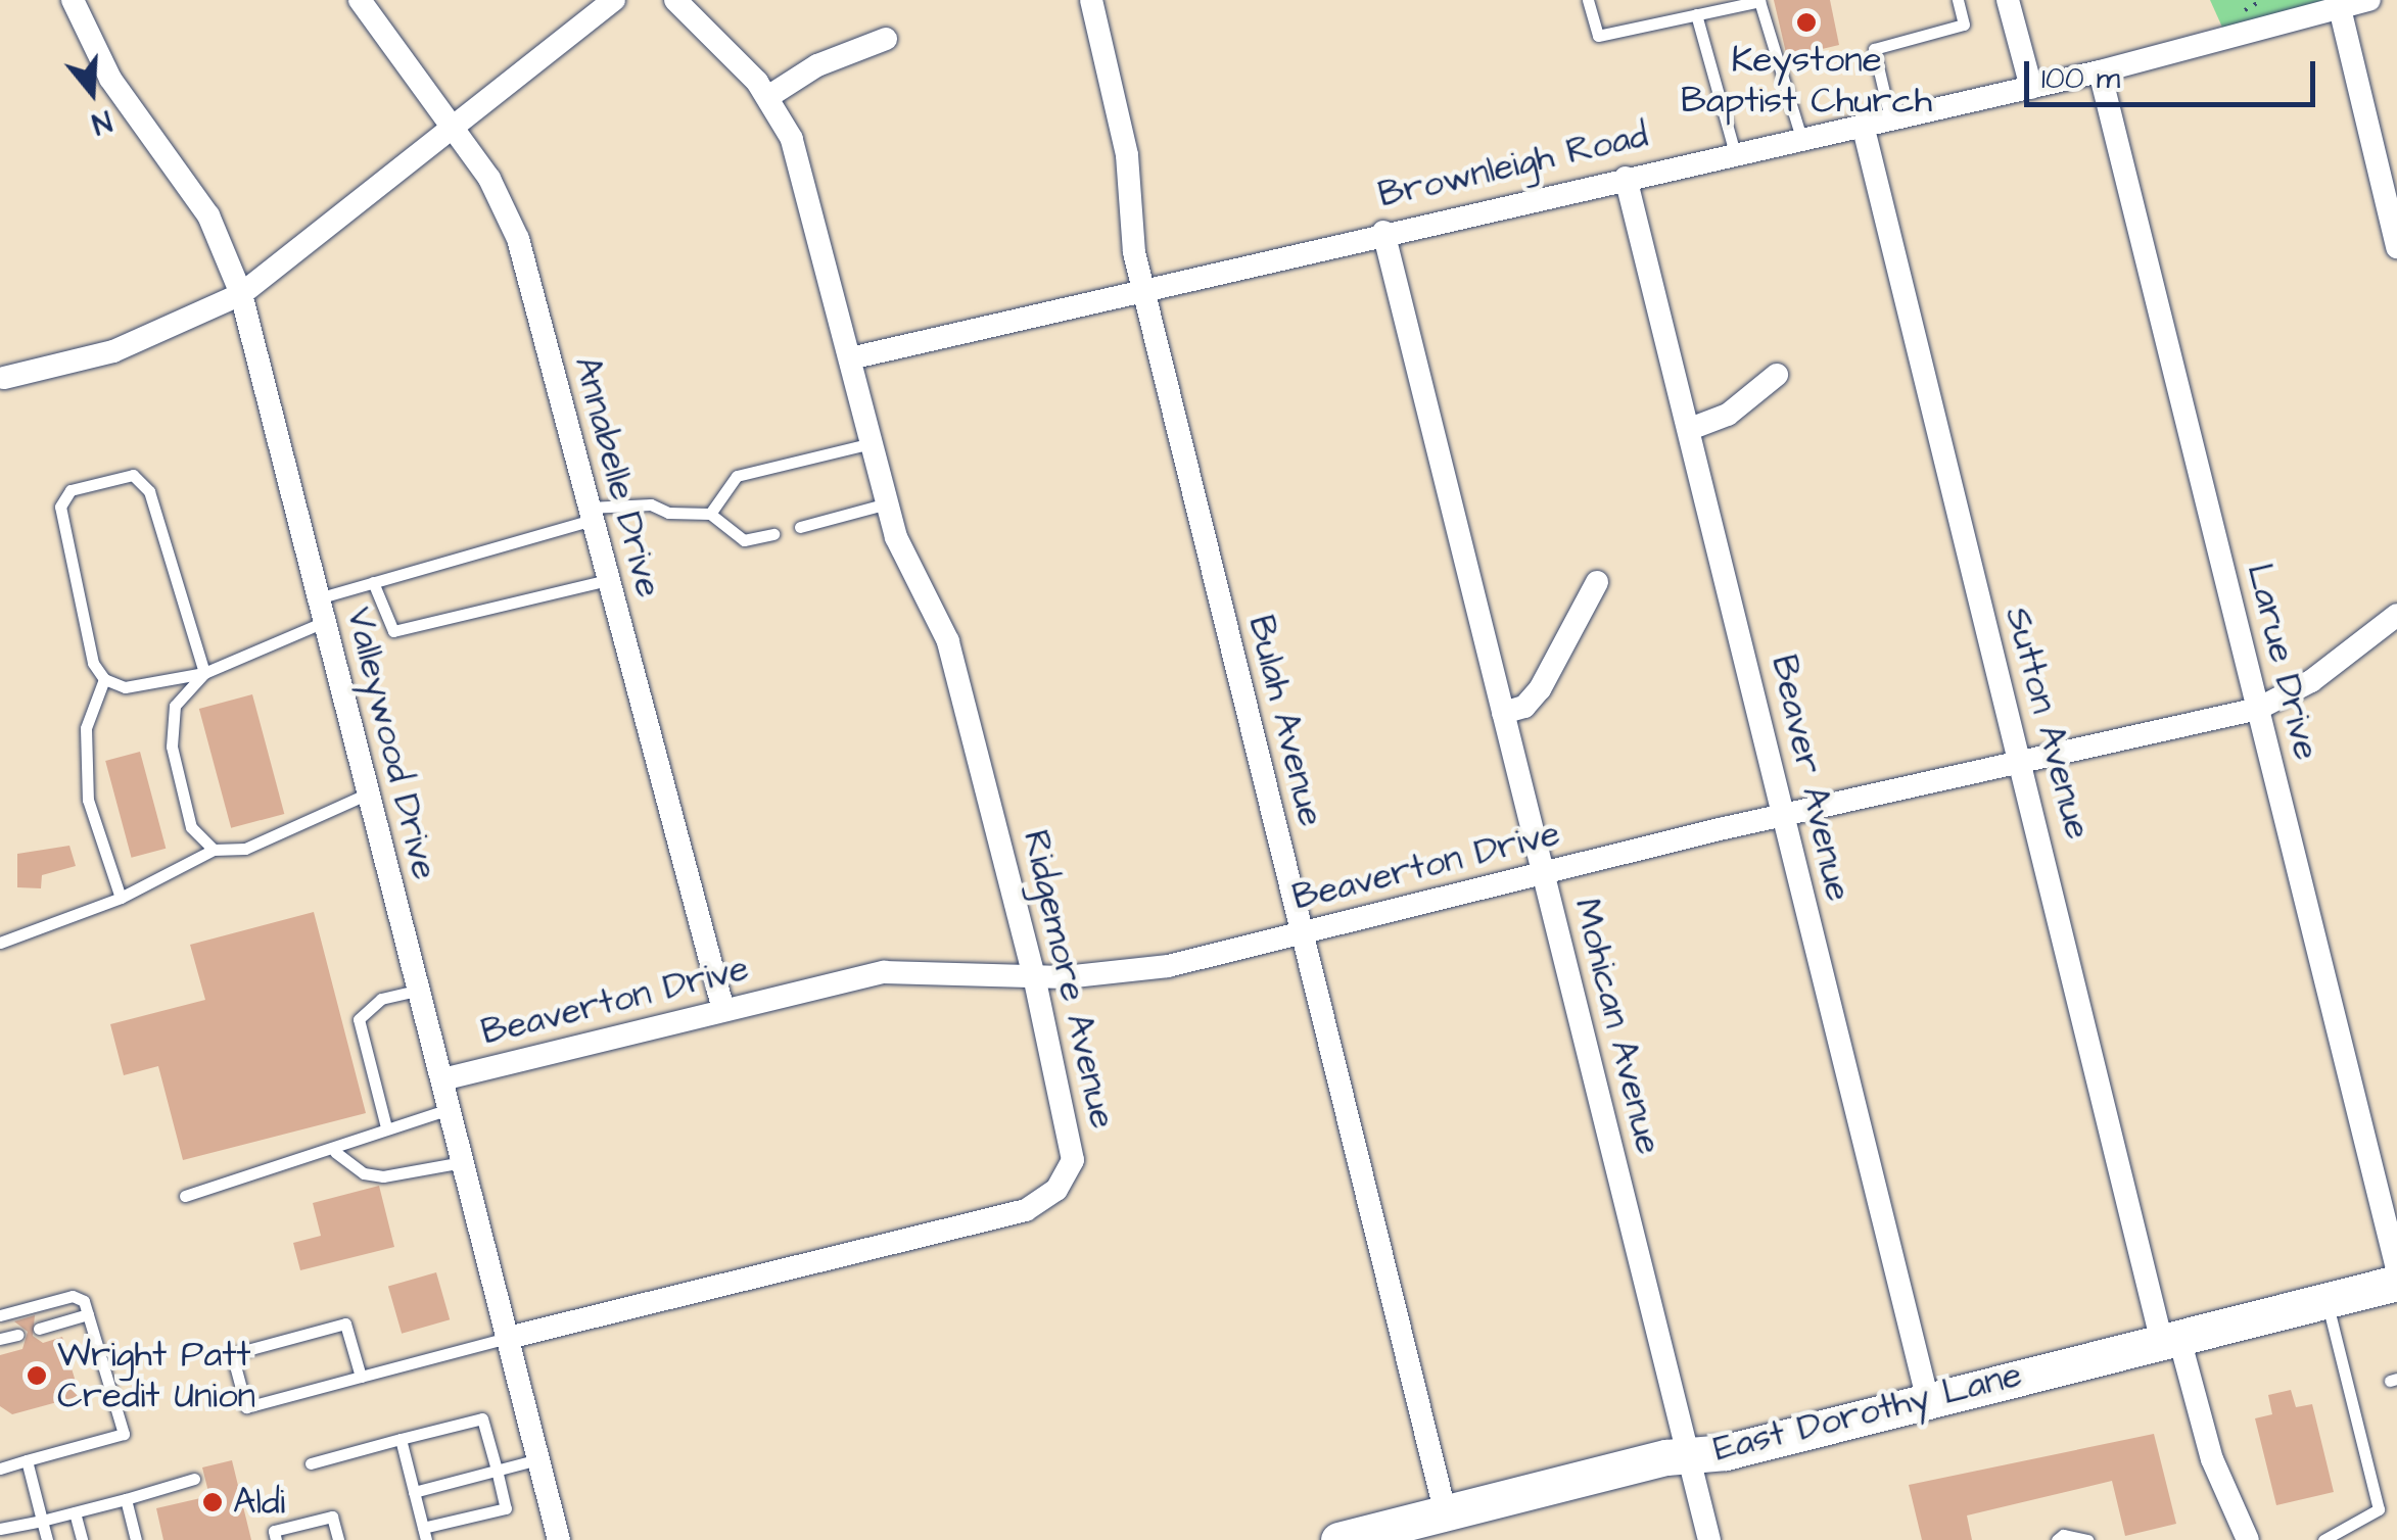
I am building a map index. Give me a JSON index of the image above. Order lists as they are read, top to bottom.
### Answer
{
  "streets": {
    "main road": ["East Dorothy Lane"],
    "street": [
      "Brownleigh Road",
      "Annabelle Drive",
      "Larue Drive",
      "Bulah Avenue",
      "Sutton Avenue",
      "Valleywood Drive",
      "Beaver Avenue",
      "Beaverton Drive",
      "Ridgemore Avenue",
      "Mohican Avenue"
    ]
  },
  "crossings": [
    ["Brownleigh Road", "Larue Drive"],
    ["Brownleigh Road", "Bulah Avenue"],
    ["Brownleigh Road", "Sutton Avenue"],
    ["Brownleigh Road", "Beaver Avenue"],
    ["Brownleigh Road", "Ridgemore Avenue"],
    ["Brownleigh Road", "Mohican Avenue"],
    ["Annabelle Drive", "Beaverton Drive"],
    ["Larue Drive", "Beaverton Drive"],
    ["Bulah Avenue", "Beaverton Drive"],
    ["Bulah Avenue", "East Dorothy Lane"],
    ["Sutton Avenue", "Beaverton Drive"],
    ["Sutton Avenue", "East Dorothy Lane"],
    ["Valleywood Drive", "Beaverton Drive"],
    ["Valleywood Drive", "Ridgemore Avenue"],
    ["Beaver Avenue", "Beaverton Drive"],
    ["Beaver Avenue", "East Dorothy Lane"],
    ["Beaverton Drive", "Ridgemore Avenue"],
    ["Beaverton Drive", "Mohican Avenue"],
    ["Mohican Avenue", "East Dorothy Lane"]
  ],
  "places": ["Keystone Baptist Church", "Wright Patt Credit Union", "Aldi"],
  "scale_bar": "100 m",
  "north": "bottom"
}
